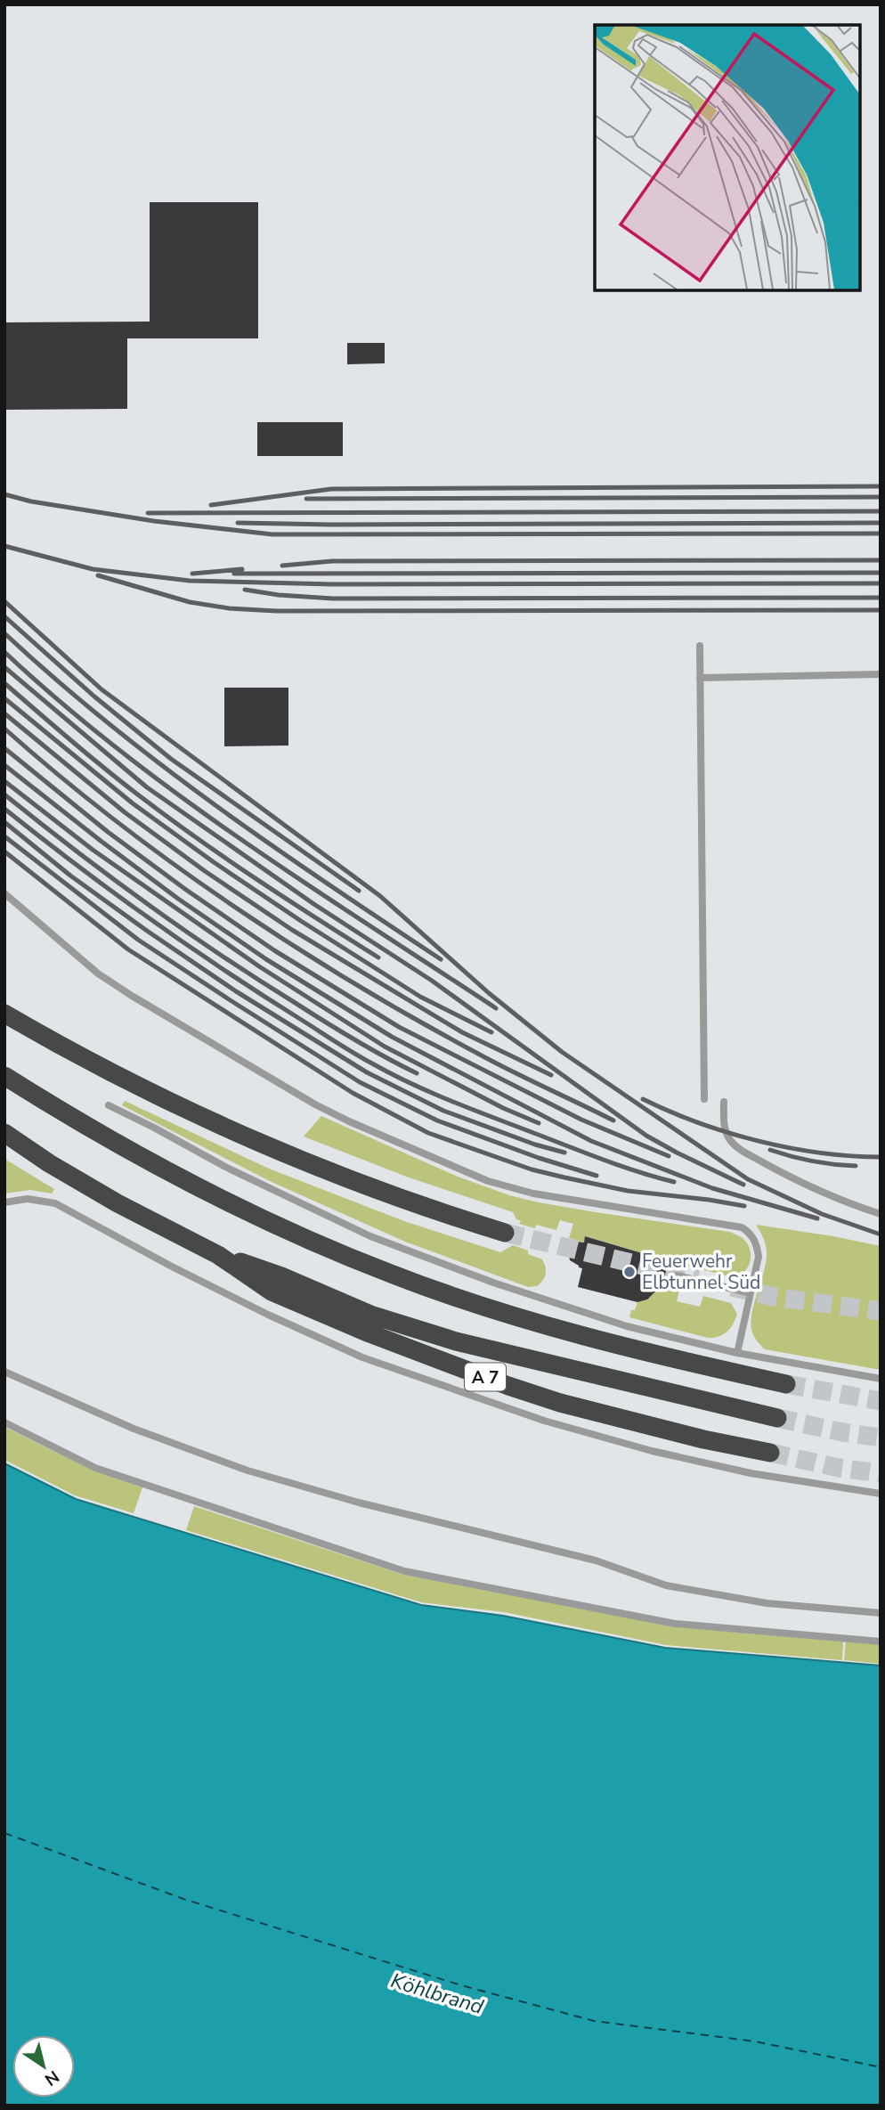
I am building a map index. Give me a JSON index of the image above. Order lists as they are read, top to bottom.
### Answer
{
  "streets": {
    "highway": ["A 7"]
  },
  "water": ["Köhlbrand"],
  "places": ["Feuerwehr Elbtunnel Süd"],
  "north": "bottom right"
}
